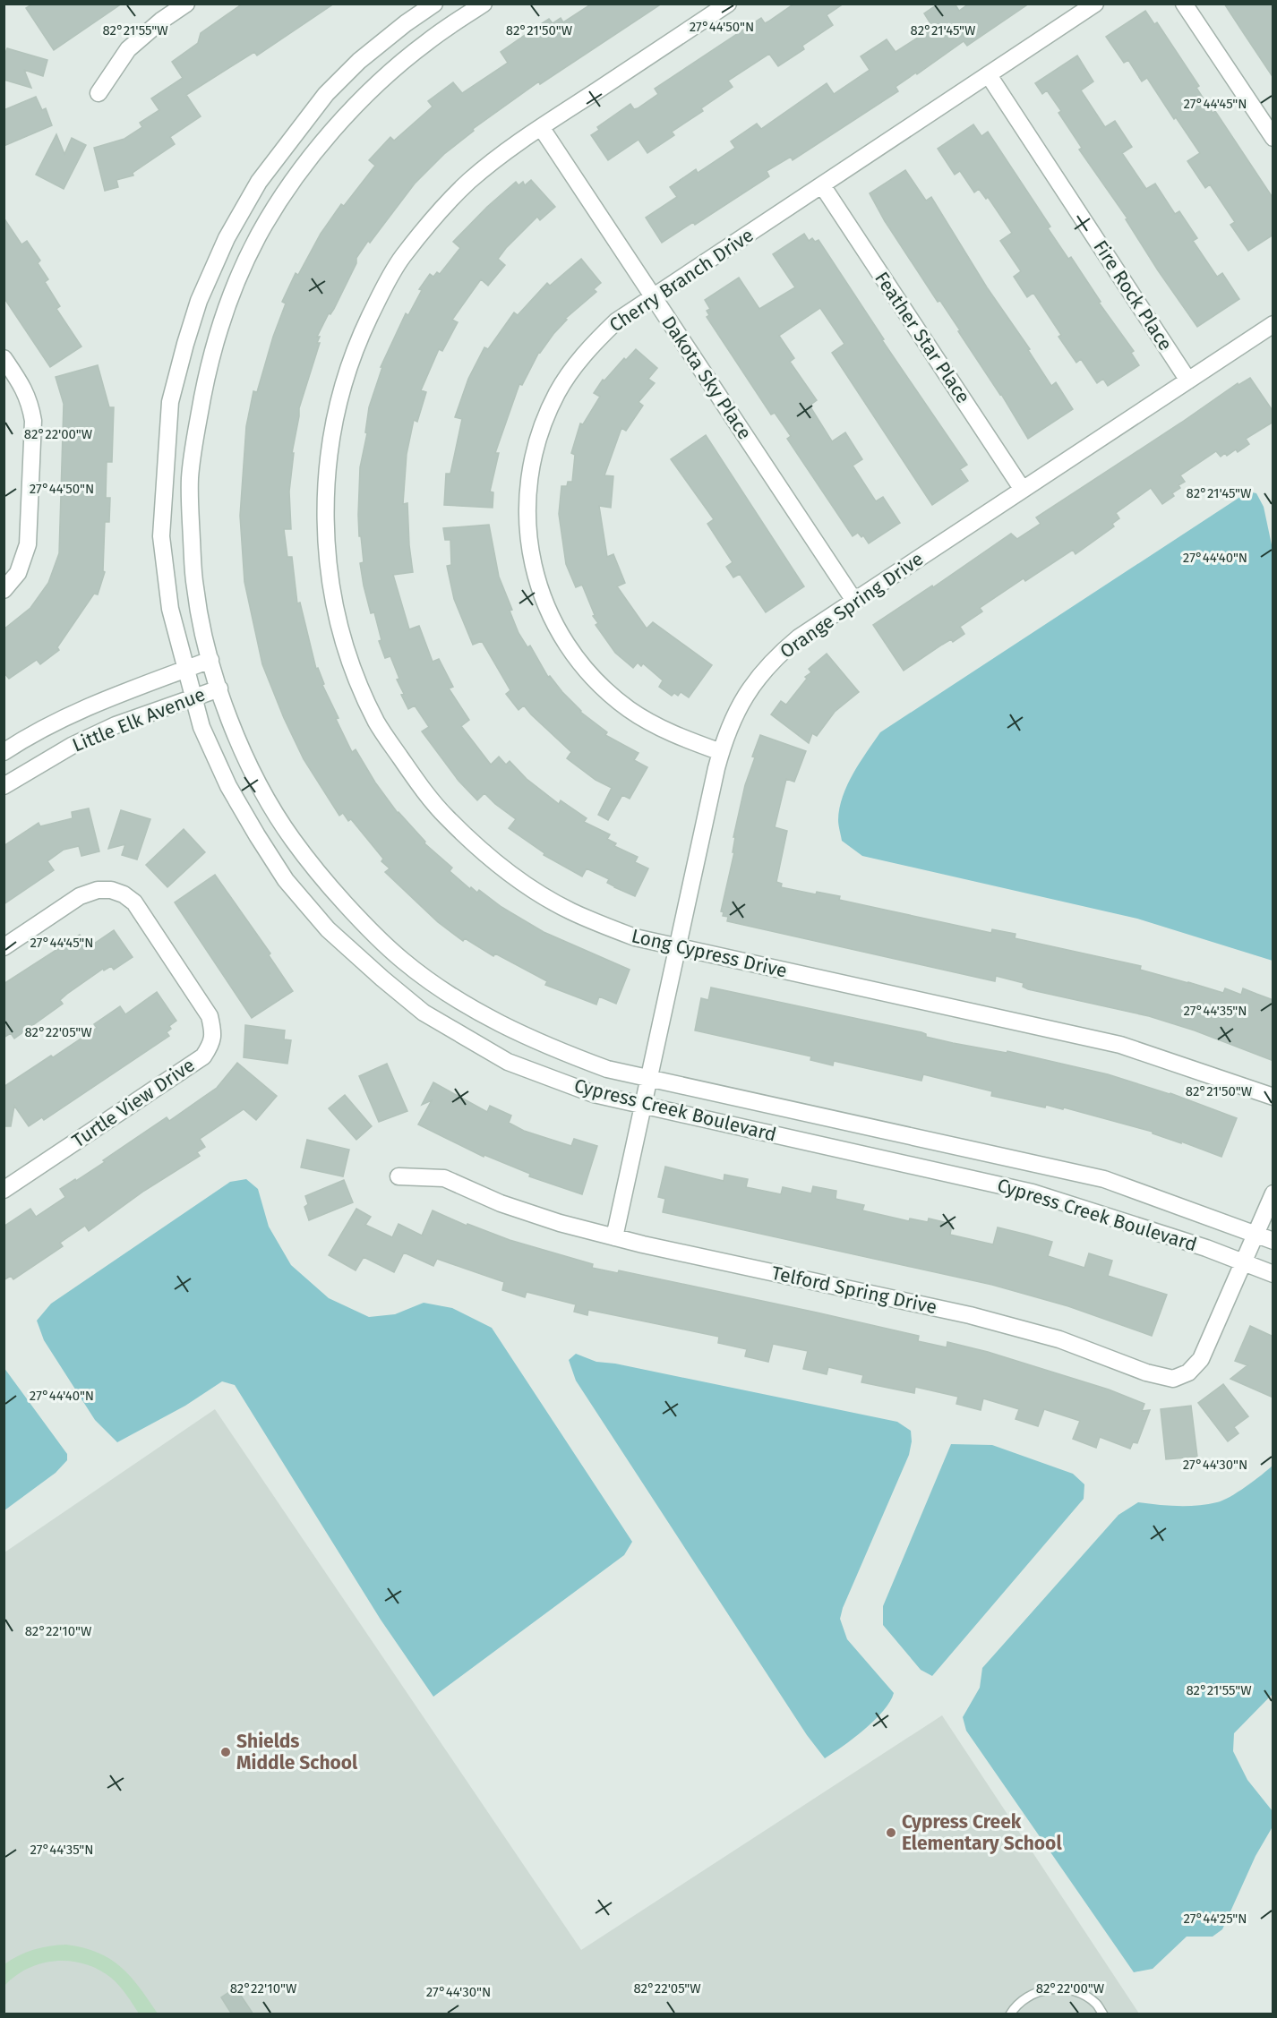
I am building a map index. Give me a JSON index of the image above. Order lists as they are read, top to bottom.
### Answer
{
  "streets": {
    "street": [
      "Cherry Branch Drive",
      "Fire Rock Place",
      "Feather Star Place",
      "Dakota Sky Place",
      "Orange Spring Drive",
      "Little Elk Avenue",
      "Long Cypress Drive",
      "Turtle View Drive",
      "Cypress Creek Boulevard",
      "Telford Spring Drive"
    ]
  },
  "crossings": [
    ["Cherry Branch Drive", "Fire Rock Place"],
    ["Cherry Branch Drive", "Feather Star Place"],
    ["Cherry Branch Drive", "Dakota Sky Place"],
    ["Cherry Branch Drive", "Orange Spring Drive"],
    ["Fire Rock Place", "Orange Spring Drive"],
    ["Feather Star Place", "Orange Spring Drive"],
    ["Dakota Sky Place", "Orange Spring Drive"],
    ["Dakota Sky Place", "Long Cypress Drive"],
    ["Orange Spring Drive", "Long Cypress Drive"],
    ["Orange Spring Drive", "Cypress Creek Boulevard"],
    ["Orange Spring Drive", "Telford Spring Drive"],
    ["Little Elk Avenue", "Cypress Creek Boulevard"],
    ["Cypress Creek Boulevard", "Telford Spring Drive"]
  ],
  "places": ["Shields Middle School", "Cypress Creek Elementary School"],
  "coordinates": [
    "27°44'50\"N",
    "82°21'55\"W",
    "82°21'50\"W",
    "82°21'45\"W",
    "27°44'45\"N",
    "82°22'00\"W",
    "27°44'40\"N",
    "27°44'35\"N",
    "82°22'05\"W",
    "27°44'30\"N",
    "82°22'10\"W",
    "27°44'25\"N"
  ]
}
